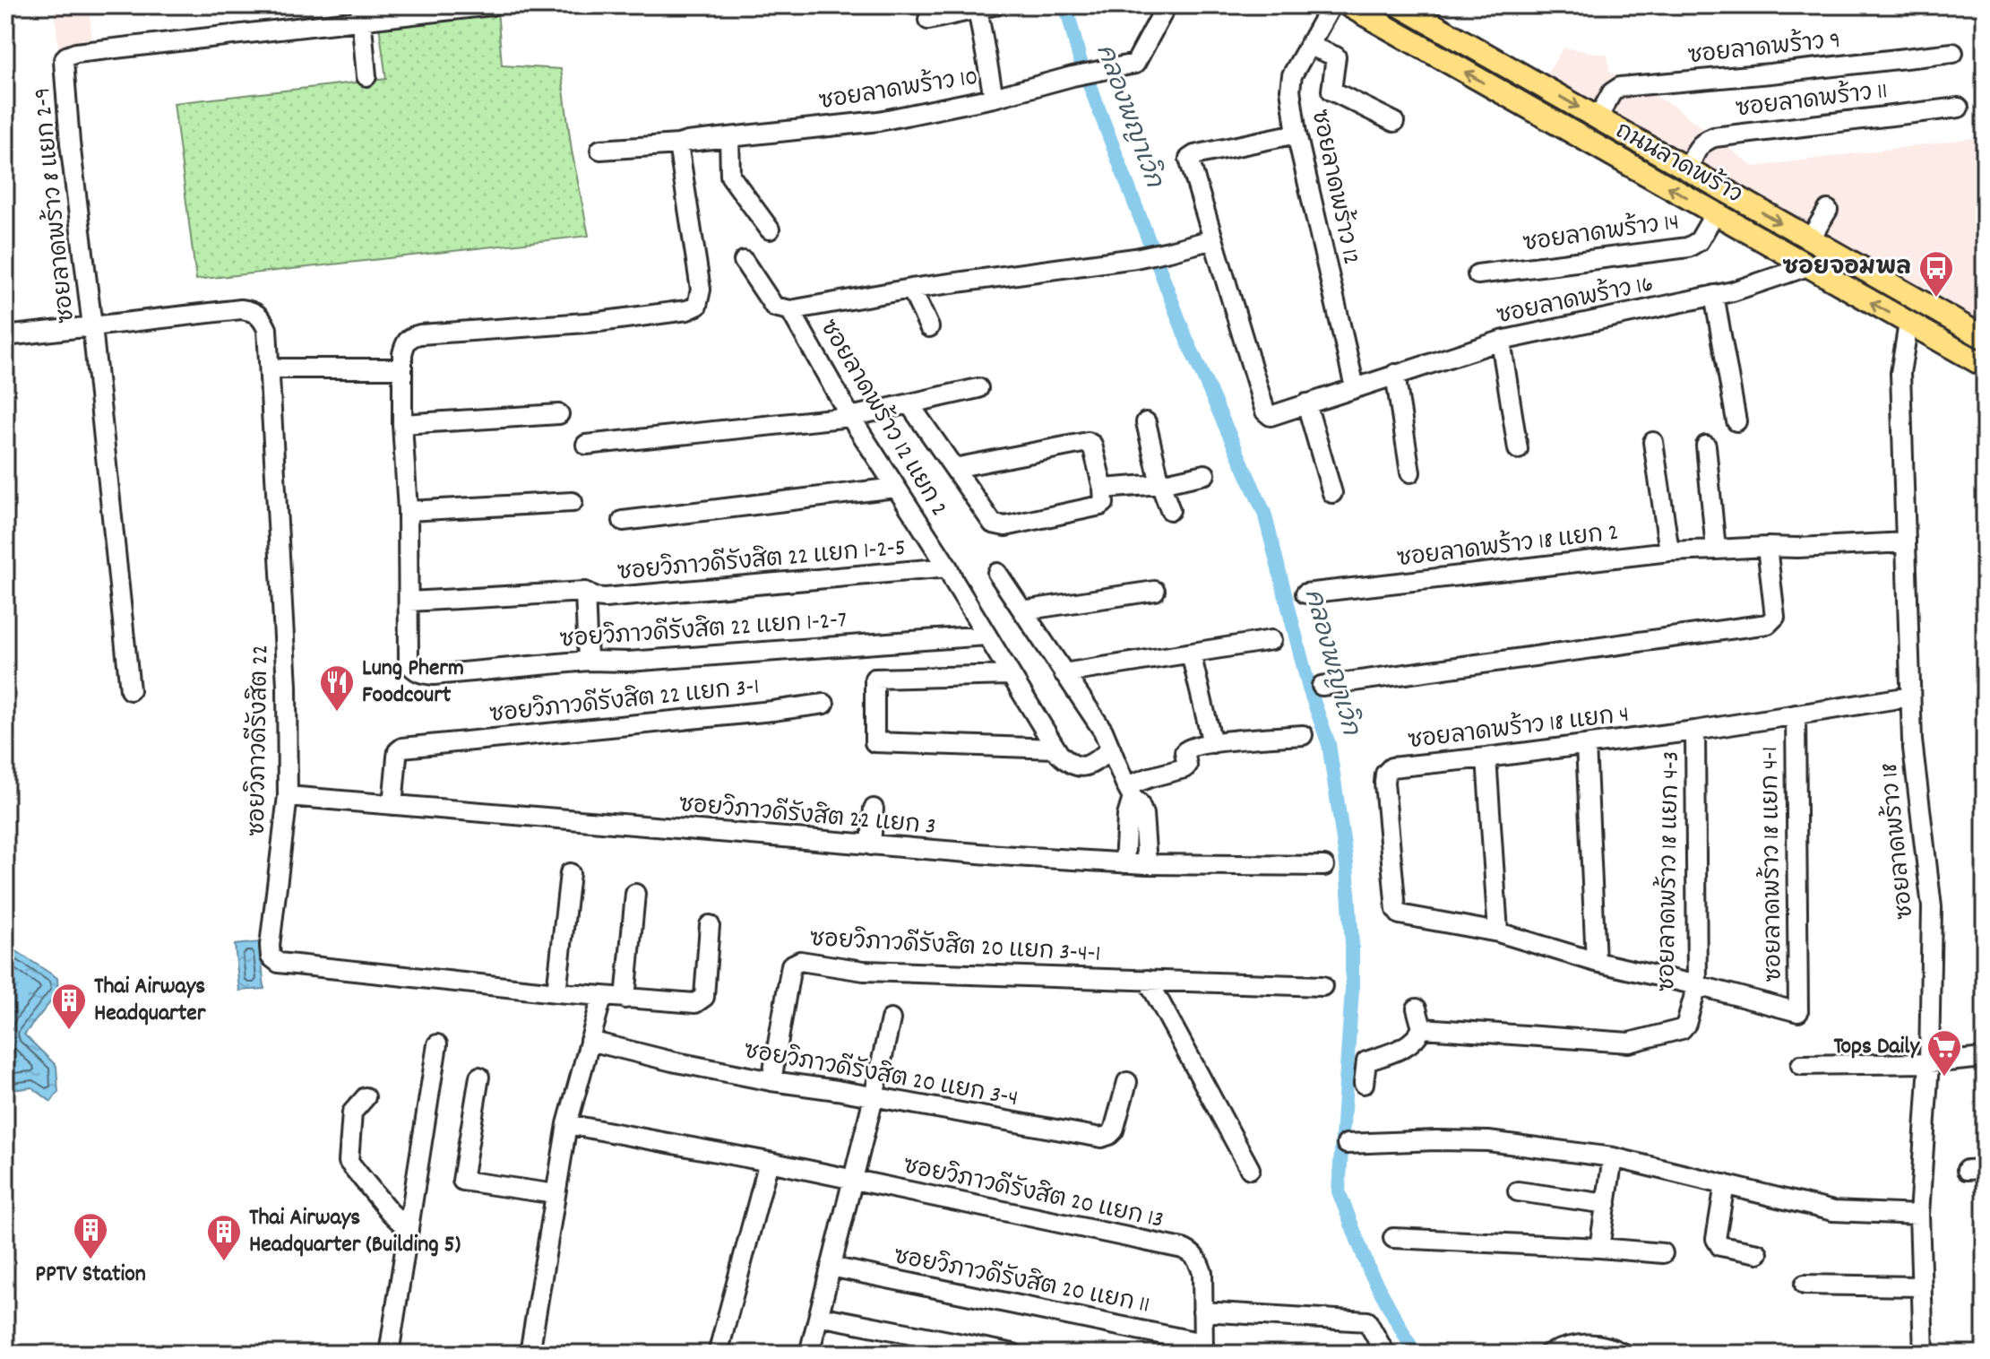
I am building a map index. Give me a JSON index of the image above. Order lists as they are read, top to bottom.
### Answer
{
  "streets": {
    "main road": ["ถนนลาดพร้าว"],
    "street": [
      "ซอยลาดพร้าว 9",
      "ซอยลาดพร้าว 10",
      "ซอยลาดพร้าว 11",
      "ซอยลาดพร้าว 12",
      "ซอยลาดพร้าว 8 แยก 2-9",
      "ซอยลาดพร้าว 14",
      "ซอยลาดพร้าว 16",
      "ซอยลาดพร้าว 12 แยก 2",
      "ซอยลาดพร้าว 18 แยก 2",
      "ซอยวิภาวดีรังสิต 22 แยก 1-2-5",
      "ซอยวิภาวดีรังสิต 22 แยก 1-2-7",
      "ซอยวิภาวดีรังสิต 22 แยก 3-1",
      "ซอยลาดพร้าว 18 แยก 4",
      "ซอยวิภาวดีรังสิต 22",
      "ซอยวิภาวดีรังสิต 22 แยก 3",
      "ซอยลาดพร้าว 18",
      "ซอยลาดพร้าว 18 แยก 4-1",
      "ซอยลาดพร้าว 18 แยก 4-3",
      "ซอยวิภาวดีรังสิต 20 แยก 3-4-1",
      "ซอยวิภาวดีรังสิต 20 แยก 3-4",
      "ซอยวิภาวดีรังสิต 20 แยก 13",
      "ซอยวิภาวดีรังสิต 20 แยก 11"
    ]
  },
  "crossings": [
    ["ซอยลาดพร้าว 9", "ถนนลาดพร้าว"],
    ["ซอยลาดพร้าว 11", "ถนนลาดพร้าว"],
    ["ถนนลาดพร้าว", "ซอยลาดพร้าว 14"],
    ["ถนนลาดพร้าว", "ซอยลาดพร้าว 16"],
    ["ถนนลาดพร้าว", "ซอยลาดพร้าว 18"],
    ["ซอยลาดพร้าว 12", "ซอยลาดพร้าว 16"],
    ["ซอยลาดพร้าว 8 แยก 2-9", "ซอยวิภาวดีรังสิต 22"],
    ["ซอยลาดพร้าว 12 แยก 2", "ซอยวิภาวดีรังสิต 22 แยก 1-2-5"],
    ["ซอยลาดพร้าว 12 แยก 2", "ซอยวิภาวดีรังสิต 22 แยก 1-2-7"],
    ["ซอยลาดพร้าว 18 แยก 2", "ซอยลาดพร้าว 18"],
    ["ซอยวิภาวดีรังสิต 22 แยก 1-2-5", "ซอยวิภาวดีรังสิต 22 แยก 1-2-7"],
    ["ซอยวิภาวดีรังสิต 22 แยก 3-1", "ซอยวิภาวดีรังสิต 22 แยก 3"],
    ["ซอยลาดพร้าว 18 แยก 4", "ซอยลาดพร้าว 18"],
    ["ซอยลาดพร้าว 18 แยก 4", "ซอยลาดพร้าว 18 แยก 4-1"],
    ["ซอยลาดพร้าว 18 แยก 4", "ซอยลาดพร้าว 18 แยก 4-3"],
    ["ซอยวิภาวดีรังสิต 22", "ซอยวิภาวดีรังสิต 22 แยก 3"],
    ["ซอยวิภาวดีรังสิต 20 แยก 3-4-1", "ซอยวิภาวดีรังสิต 20 แยก 3-4"]
  ],
  "water": ["คลองพญาเวิก"],
  "places": {
    "bus stop": ["ซอยจอมพล"],
    "restaurant": ["Lung Pherm Foodcourt"],
    "building": ["Thai Airways Headquarter", "PPTV Station", "Thai Airways Headquarter (Building 5)"],
    "supermarket": ["Tops Daily"]
  }
}
